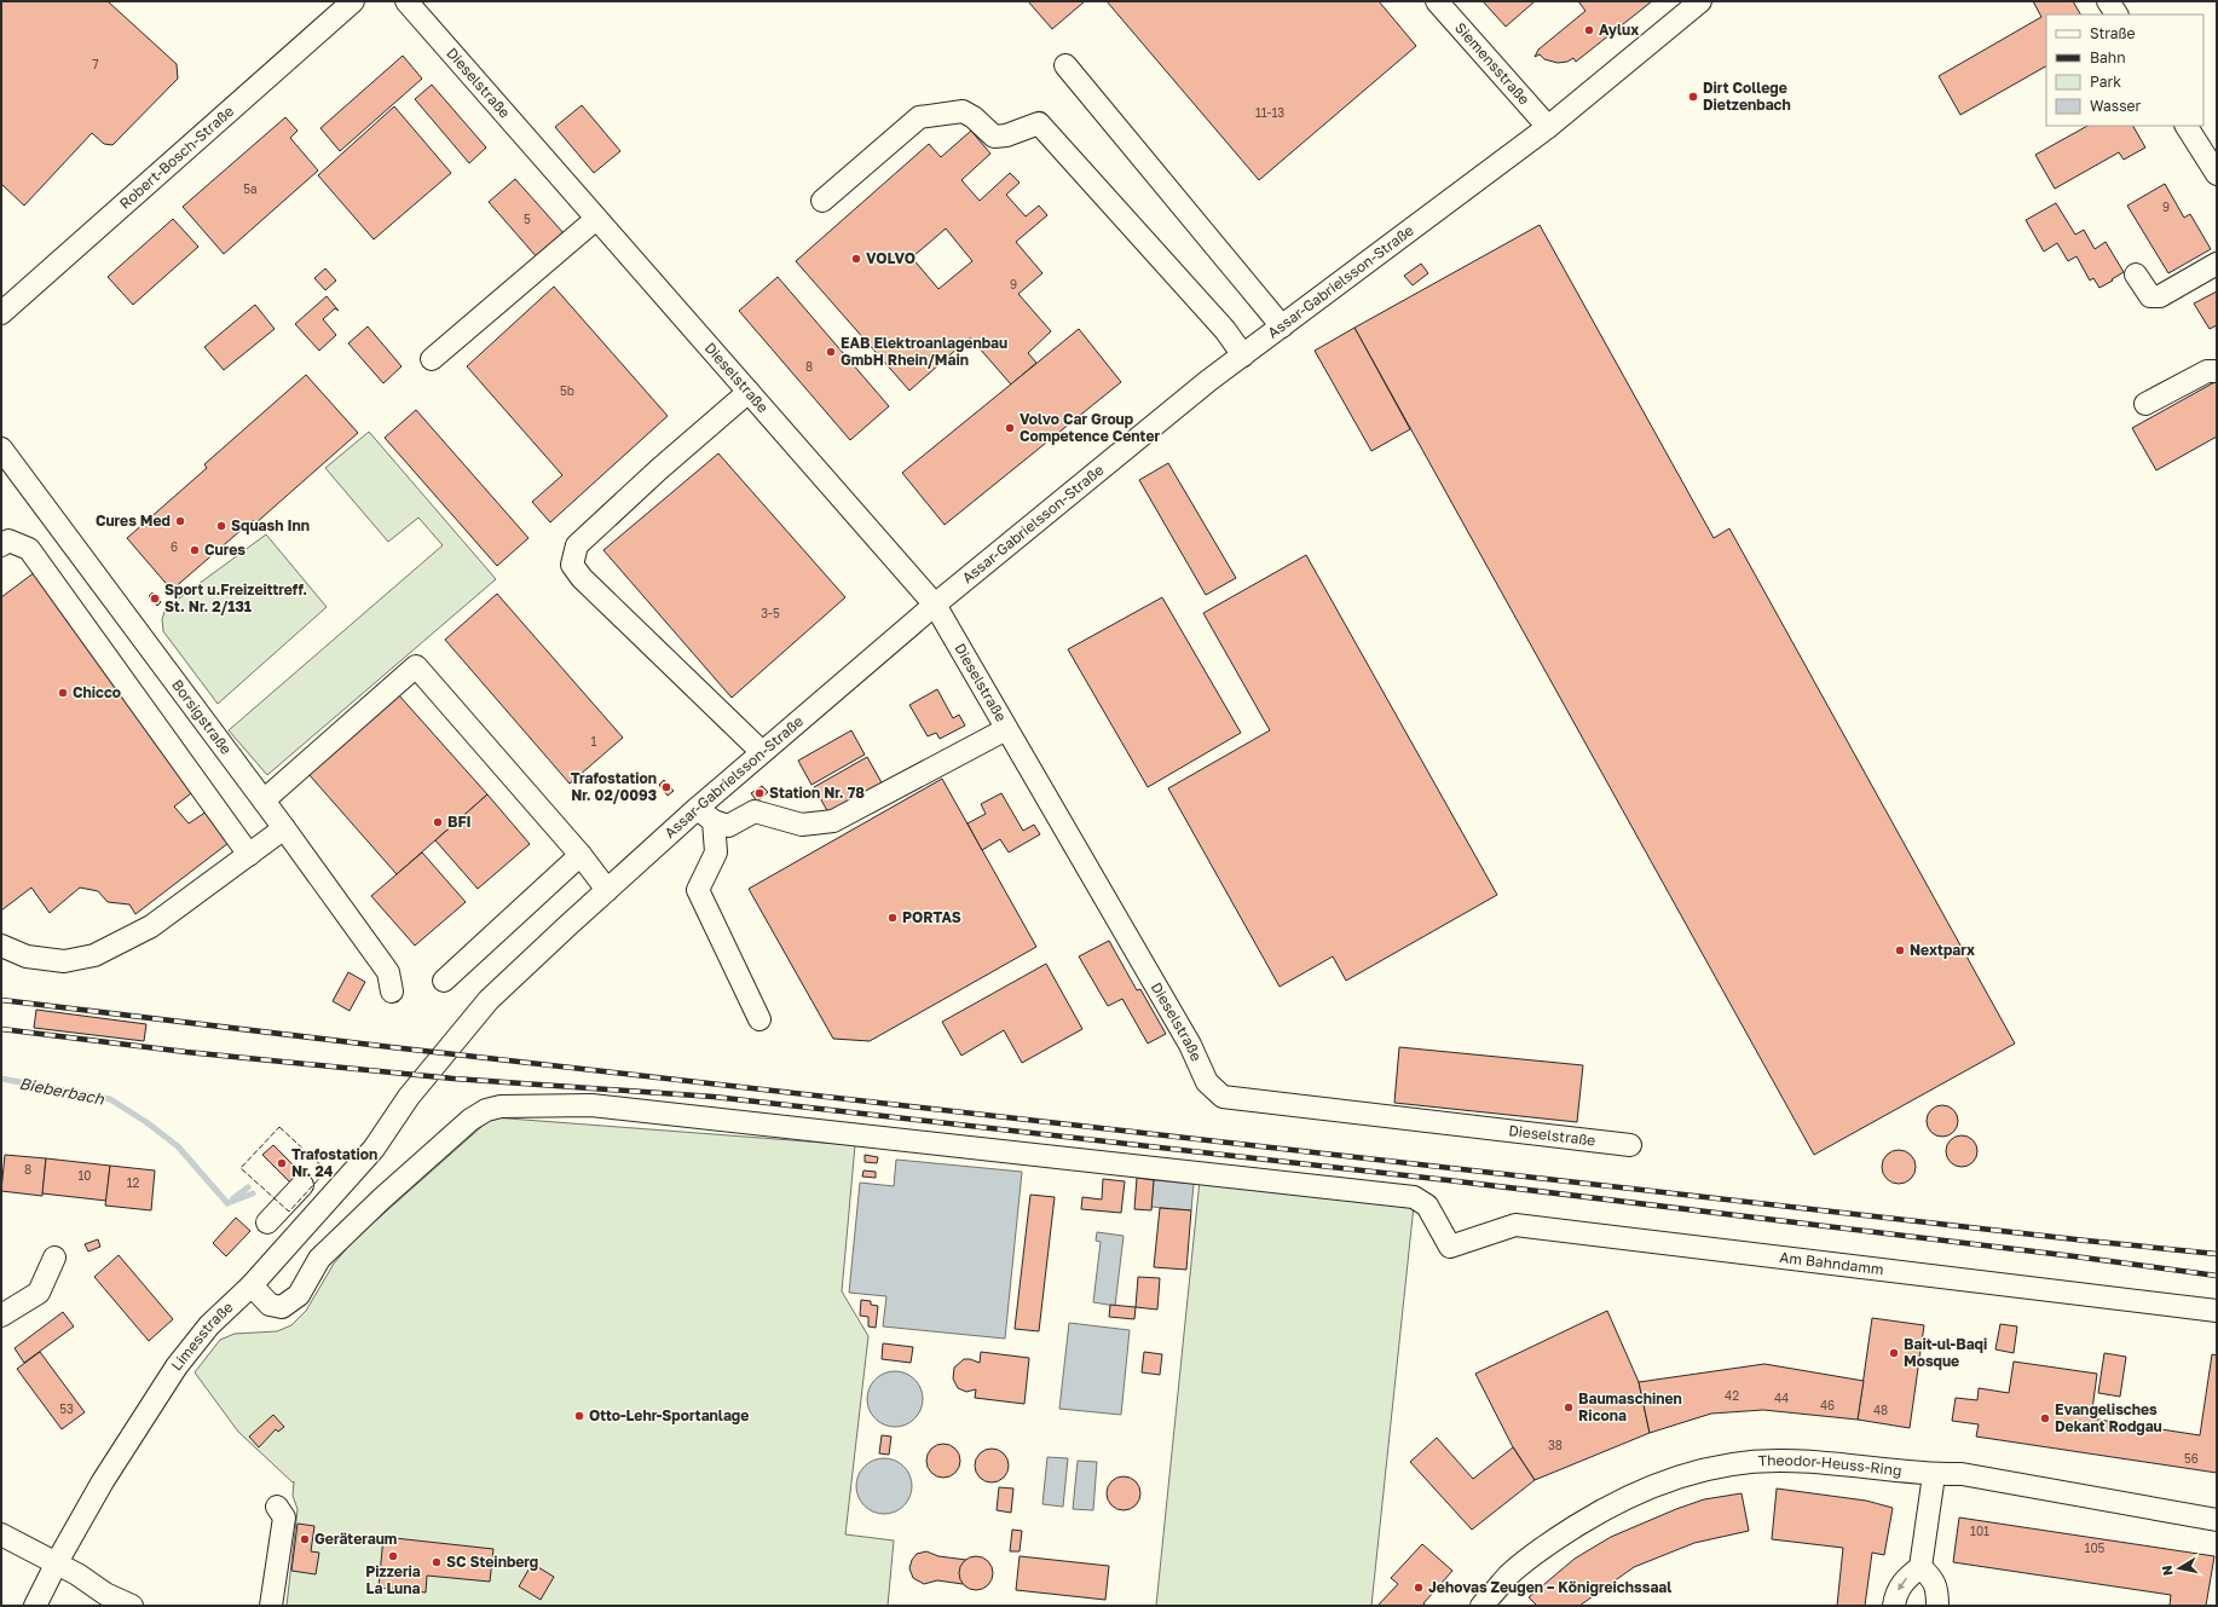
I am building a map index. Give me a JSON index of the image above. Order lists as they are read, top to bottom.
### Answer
{
  "streets": {
    "street": [
      "Siemensstraße",
      "Dieselstraße",
      "Robert-Bosch-Straße",
      "Assar-Gabrielsson-Straße",
      "Borsigstraße",
      "Am Bahndamm",
      "Limesstraße",
      "Theodor-Heuss-Ring"
    ]
  },
  "crossings": [
    ["Siemensstraße", "Assar-Gabrielsson-Straße"],
    ["Dieselstraße", "Assar-Gabrielsson-Straße"],
    ["Assar-Gabrielsson-Straße", "Limesstraße"],
    ["Am Bahndamm", "Limesstraße"]
  ],
  "water": ["Bieberbach"],
  "places": [
    "Aylux",
    "Dirt College Dietzenbach",
    "VOLVO",
    "EAB Elektroanlagenbau GmbH Rhein/Main",
    "Volvo Car Group Competence Center",
    "Cures Med",
    "Squash Inn",
    "Cures",
    "Sport u.Freizeittreff. St. Nr. 2/131",
    "Chicco",
    "Trafostation Nr. 02/0093",
    "Station Nr. 78",
    "BFI",
    "PORTAS",
    "Nextparx",
    "Trafostation Nr. 24",
    "Bait-ul-Baqi Mosque",
    "Baumaschinen Ricona",
    "Otto-Lehr-Sportanlage",
    "Evangelisches Dekant Rodgau",
    "Geräteraum",
    "Pizzeria La Luna",
    "SC Steinberg",
    "Jehovas Zeugen – Königreichssaal"
  ],
  "house_numbers": [
    "7",
    "11-13",
    "5a",
    "9",
    "5",
    "9",
    "8",
    "5b",
    "6",
    "3-5",
    "1",
    "8",
    "10",
    "12",
    "42",
    "44",
    "46",
    "53",
    "48",
    "38",
    "56",
    "101",
    "105"
  ],
  "legend": [
    "Straße",
    "Bahn",
    "Park",
    "Wasser"
  ],
  "north": "left"
}
